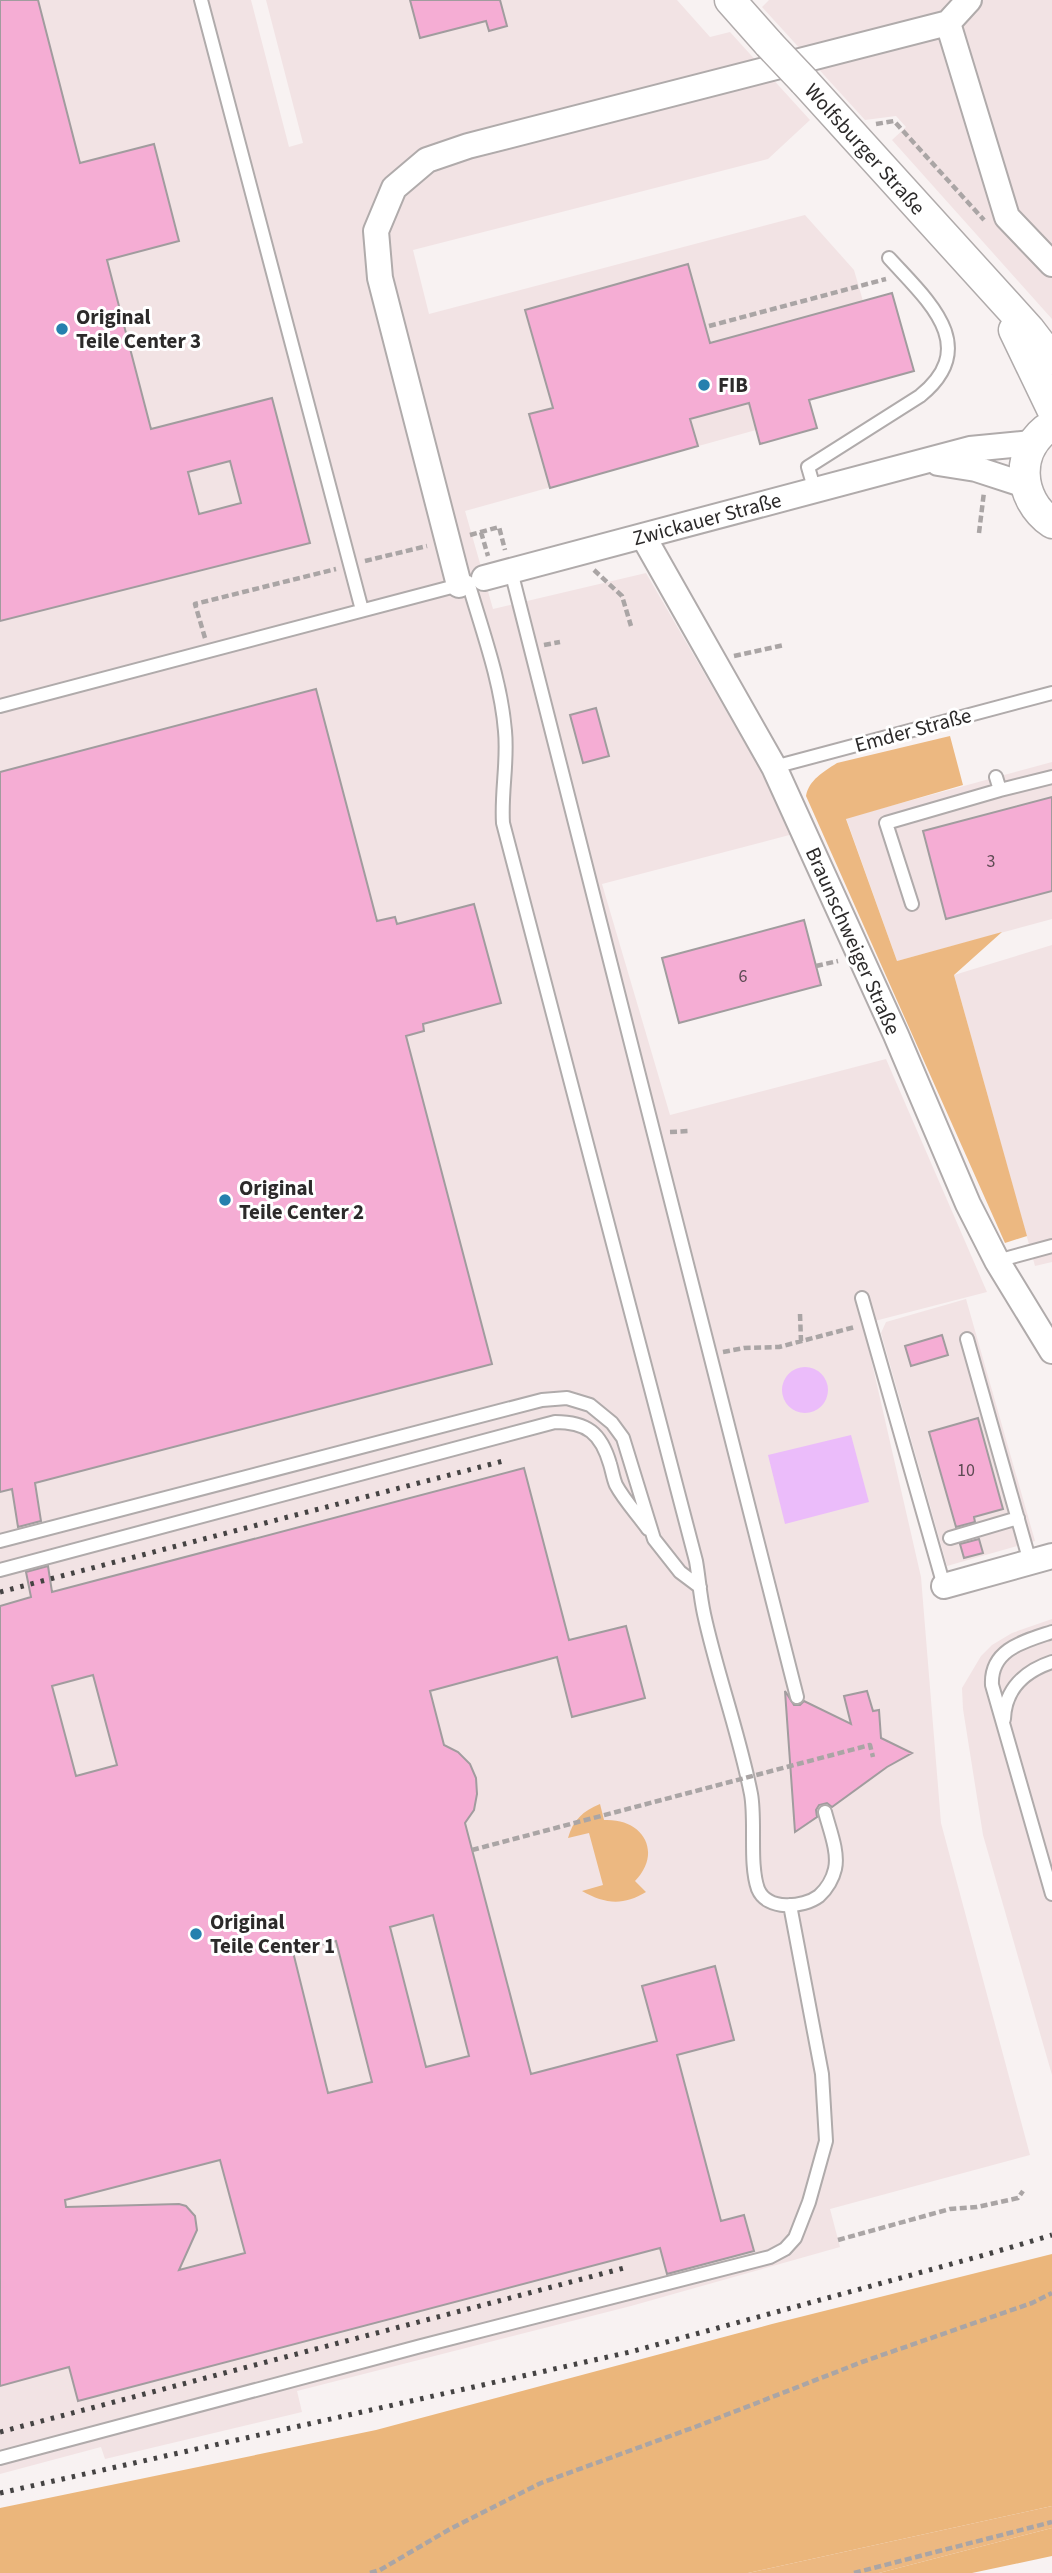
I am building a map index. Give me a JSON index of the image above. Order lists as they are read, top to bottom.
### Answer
{
  "streets": {
    "street": ["Wolfsburger Straße", "Zwickauer Straße", "Braunschweiger Straße"],
    "lane": ["Emder Straße"]
  },
  "crossings": [
    ["Zwickauer Straße", "Braunschweiger Straße"],
    ["Emder Straße", "Braunschweiger Straße"]
  ],
  "places": [
    "Original Teile Center 3",
    "FIB",
    "Original Teile Center 2",
    "Original Teile Center 1"
  ],
  "house_numbers": ["3", "6", "10"]
}
